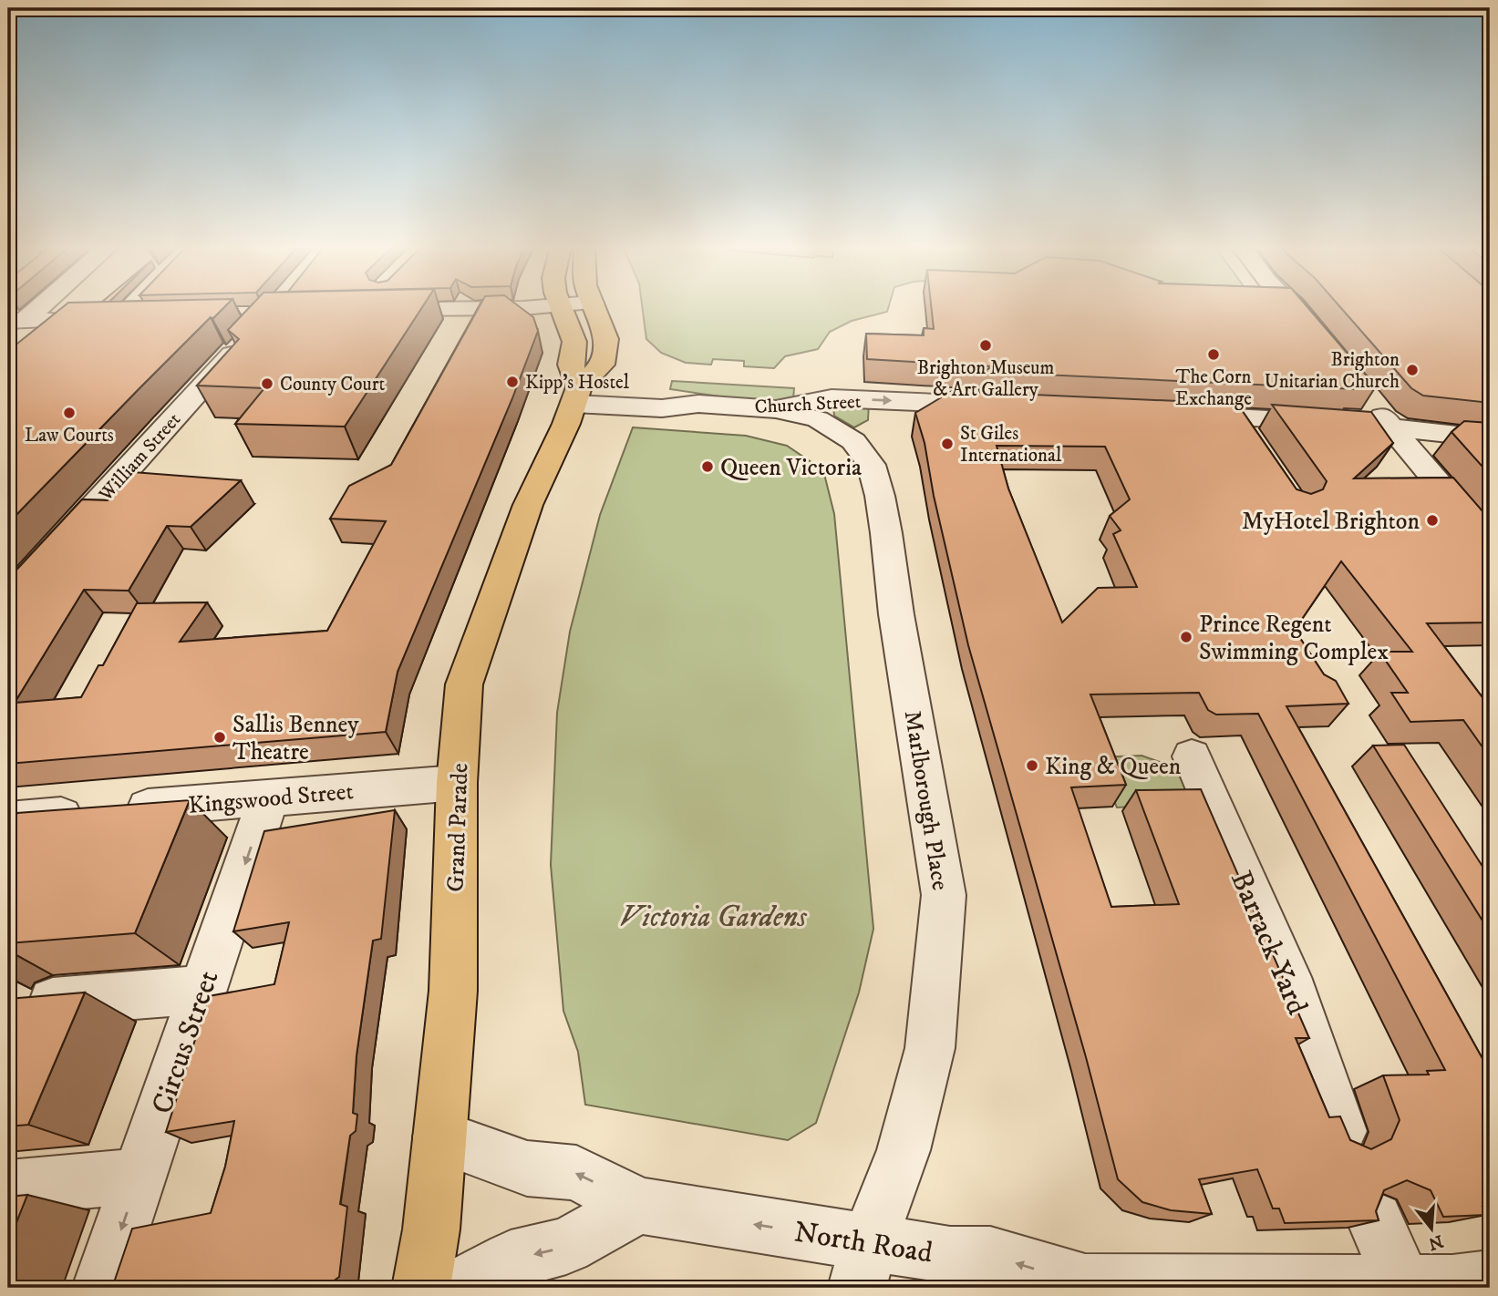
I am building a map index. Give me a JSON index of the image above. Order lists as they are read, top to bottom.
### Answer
{
  "streets": {
    "highway": ["Grand Parade"],
    "street": [
      "Church Street",
      "William Street",
      "Kingswood Street",
      "Marlborough Place",
      "Barrack Yard",
      "Circus Street",
      "North Road"
    ]
  },
  "crossings": [
    ["Church Street", "Marlborough Place"],
    ["Church Street", "Grand Parade"],
    ["Kingswood Street", "Grand Parade"],
    ["Kingswood Street", "Circus Street"],
    ["Marlborough Place", "North Road"],
    ["Grand Parade", "North Road"]
  ],
  "one_way": ["Church Street", "Circus Street", "North Road"],
  "parks": ["Victoria Gardens"],
  "places": [
    "Brighton Museum & Art Gallery",
    "The Corn Exchange",
    "Brighton Unitarian Church",
    "Kipp's Hostel",
    "County Court",
    "Law Courts",
    "St Giles International",
    "Queen Victoria",
    "MyHotel Brighton",
    "Prince Regent Swimming Complex",
    "Sallis Benney Theatre",
    "King & Queen"
  ],
  "north": "bottom"
}
